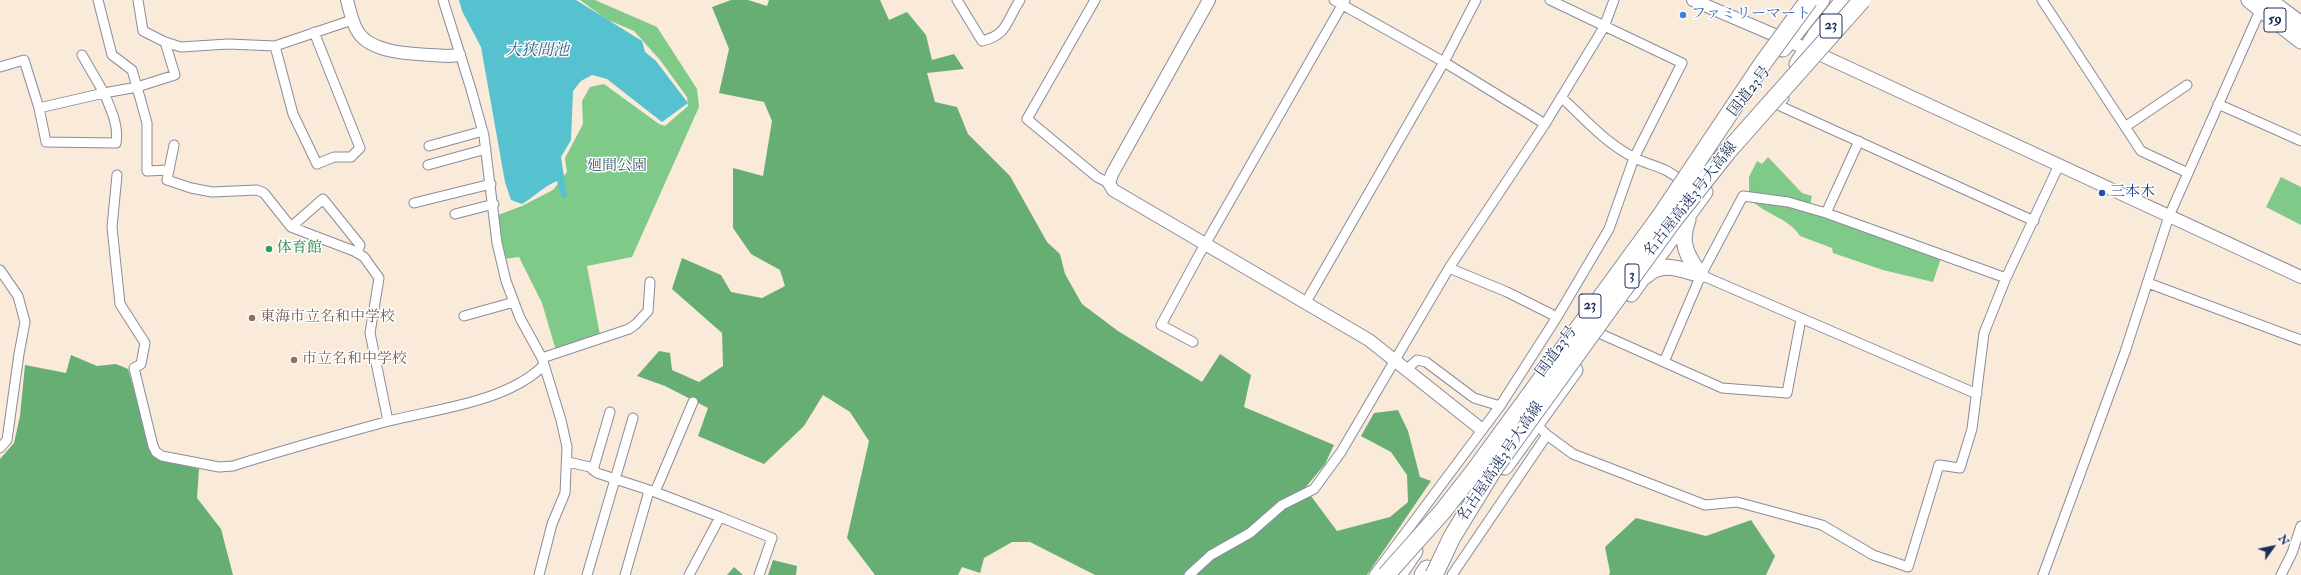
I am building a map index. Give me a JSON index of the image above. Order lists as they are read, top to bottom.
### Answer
{
  "streets": {
    "highway": ["名古屋高速3号大高線", "3"],
    "main road": ["59", "23", "国道23号"]
  },
  "crossings": [
    ["23", "国道23号"],
    ["国道23号", "名古屋高速3号大高線"]
  ],
  "water": ["大狭間池"],
  "parks": ["廻間公園"],
  "places": [
    "ファミリーマート",
    "三本木",
    "体育館",
    "東海市立名和中学校",
    "市立名和中学校"
  ],
  "north": "top right"
}
